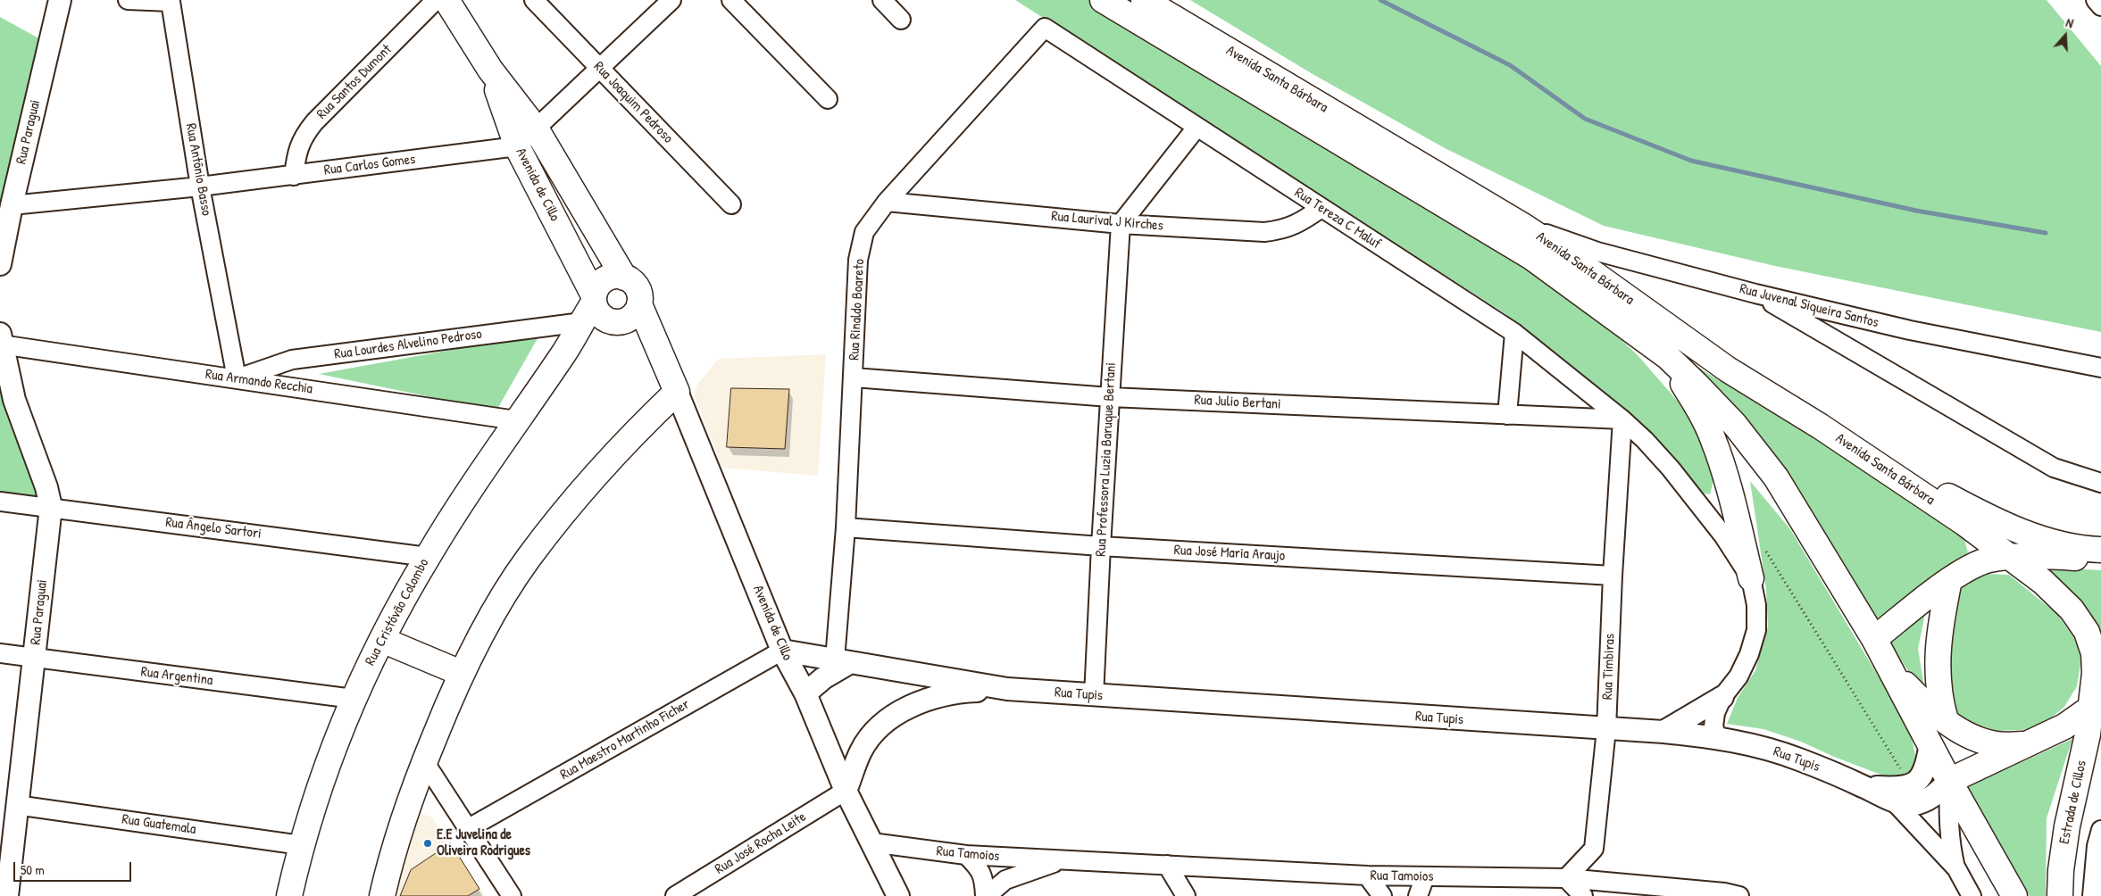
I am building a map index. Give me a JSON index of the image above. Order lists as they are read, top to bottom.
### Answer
{
  "streets": {
    "main road": [
      "Avenida Santa Bárbara",
      "Avenida de Cillo",
      "Rua Cristóvão Colombo",
      "Estrada de Cillos"
    ],
    "street": [
      "Rua Santos Dumont",
      "Rua Joaquim Pedroso",
      "Rua Paraguai",
      "Rua Carlos Gomes",
      "Rua Antônio Basso",
      "Rua Tereza C Maluf",
      "Rua Laurival J Kirches",
      "Rua Juvenal Siqueira Santos",
      "Rua Rinaldo Boareto",
      "Rua Lourdes Alvelino Pedroso",
      "Rua Armando Recchia",
      "Rua Julio Bertani",
      "Rua Professora Luzia Baruque Bertani",
      "Rua Ângelo Sartori",
      "Rua José Maria Araujo",
      "Rua Timbiras",
      "Rua Argentina",
      "Rua Tupis",
      "Rua Maestro Martinho Ficher",
      "Rua Guatemala",
      "Rua José Rocha Leite",
      "Rua Tamoios"
    ]
  },
  "crossings": [
    ["Avenida Santa Bárbara", "Rua Juvenal Siqueira Santos"],
    ["Avenida Santa Bárbara", "Rua Tupis"],
    ["Avenida Santa Bárbara", "Estrada de Cillos"],
    ["Rua Santos Dumont", "Rua Carlos Gomes"],
    ["Rua Paraguai", "Rua Carlos Gomes"],
    ["Rua Paraguai", "Rua Armando Recchia"],
    ["Rua Paraguai", "Rua Ângelo Sartori"],
    ["Rua Paraguai", "Rua Argentina"],
    ["Rua Paraguai", "Rua Guatemala"],
    ["Rua Carlos Gomes", "Rua Antônio Basso"],
    ["Rua Carlos Gomes", "Avenida de Cillo"],
    ["Rua Antônio Basso", "Rua Lourdes Alvelino Pedroso"],
    ["Rua Antônio Basso", "Rua Armando Recchia"],
    ["Avenida de Cillo", "Rua Lourdes Alvelino Pedroso"],
    ["Avenida de Cillo", "Rua Cristóvão Colombo"],
    ["Avenida de Cillo", "Rua Tupis"],
    ["Avenida de Cillo", "Rua Maestro Martinho Ficher"],
    ["Avenida de Cillo", "Rua José Rocha Leite"],
    ["Avenida de Cillo", "Rua Tamoios"],
    ["Rua Tereza C Maluf", "Rua Laurival J Kirches"],
    ["Rua Tereza C Maluf", "Rua Rinaldo Boareto"],
    ["Rua Tereza C Maluf", "Rua Julio Bertani"],
    ["Rua Tereza C Maluf", "Rua Timbiras"],
    ["Rua Laurival J Kirches", "Rua Rinaldo Boareto"],
    ["Rua Laurival J Kirches", "Rua Professora Luzia Baruque Bertani"],
    ["Rua Rinaldo Boareto", "Rua Julio Bertani"],
    ["Rua Rinaldo Boareto", "Rua José Maria Araujo"],
    ["Rua Rinaldo Boareto", "Rua Tupis"],
    ["Rua Lourdes Alvelino Pedroso", "Rua Armando Recchia"],
    ["Rua Lourdes Alvelino Pedroso", "Rua Cristóvão Colombo"],
    ["Rua Armando Recchia", "Rua Cristóvão Colombo"],
    ["Rua Julio Bertani", "Rua Professora Luzia Baruque Bertani"],
    ["Rua Julio Bertani", "Rua Timbiras"],
    ["Rua Professora Luzia Baruque Bertani", "Rua José Maria Araujo"],
    ["Rua Professora Luzia Baruque Bertani", "Rua Tupis"],
    ["Rua Ângelo Sartori", "Rua Cristóvão Colombo"],
    ["Rua José Maria Araujo", "Rua Timbiras"],
    ["Rua Cristóvão Colombo", "Rua Argentina"],
    ["Rua Cristóvão Colombo", "Rua Guatemala"],
    ["Rua Timbiras", "Rua Tupis"],
    ["Rua Timbiras", "Rua Tamoios"],
    ["Rua Tupis", "Rua Maestro Martinho Ficher"],
    ["Rua Tupis", "Rua José Rocha Leite"]
  ],
  "places": ["E.E Juvelina de Oliveira Rodrigues"],
  "scale_bar": "50 m",
  "north": "top"
}
